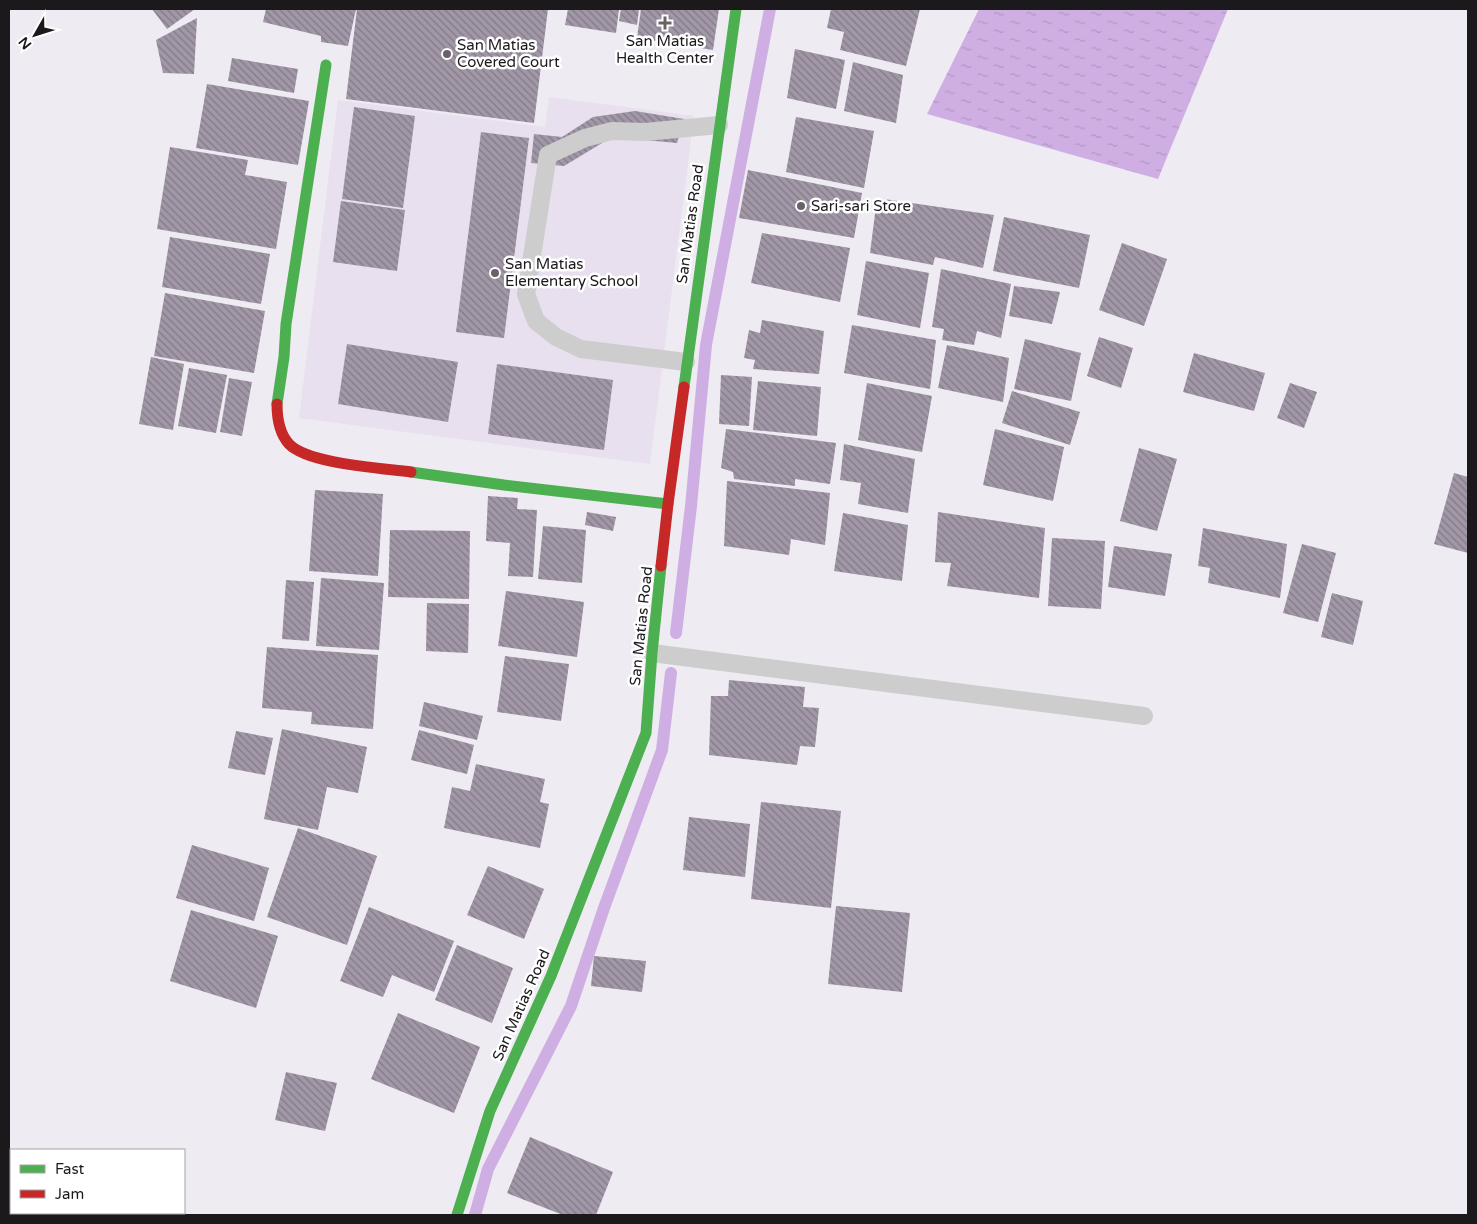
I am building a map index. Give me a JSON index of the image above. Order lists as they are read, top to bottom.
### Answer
{
  "streets": {
    "street": ["San Matias Road"]
  },
  "places": {
    "health": ["San Matias Health Center"],
    "other": ["San Matias Covered Court", "Sari-sari Store", "San Matias Elementary School"]
  },
  "legend": ["Fast", "Jam"],
  "north": "bottom left"
}
